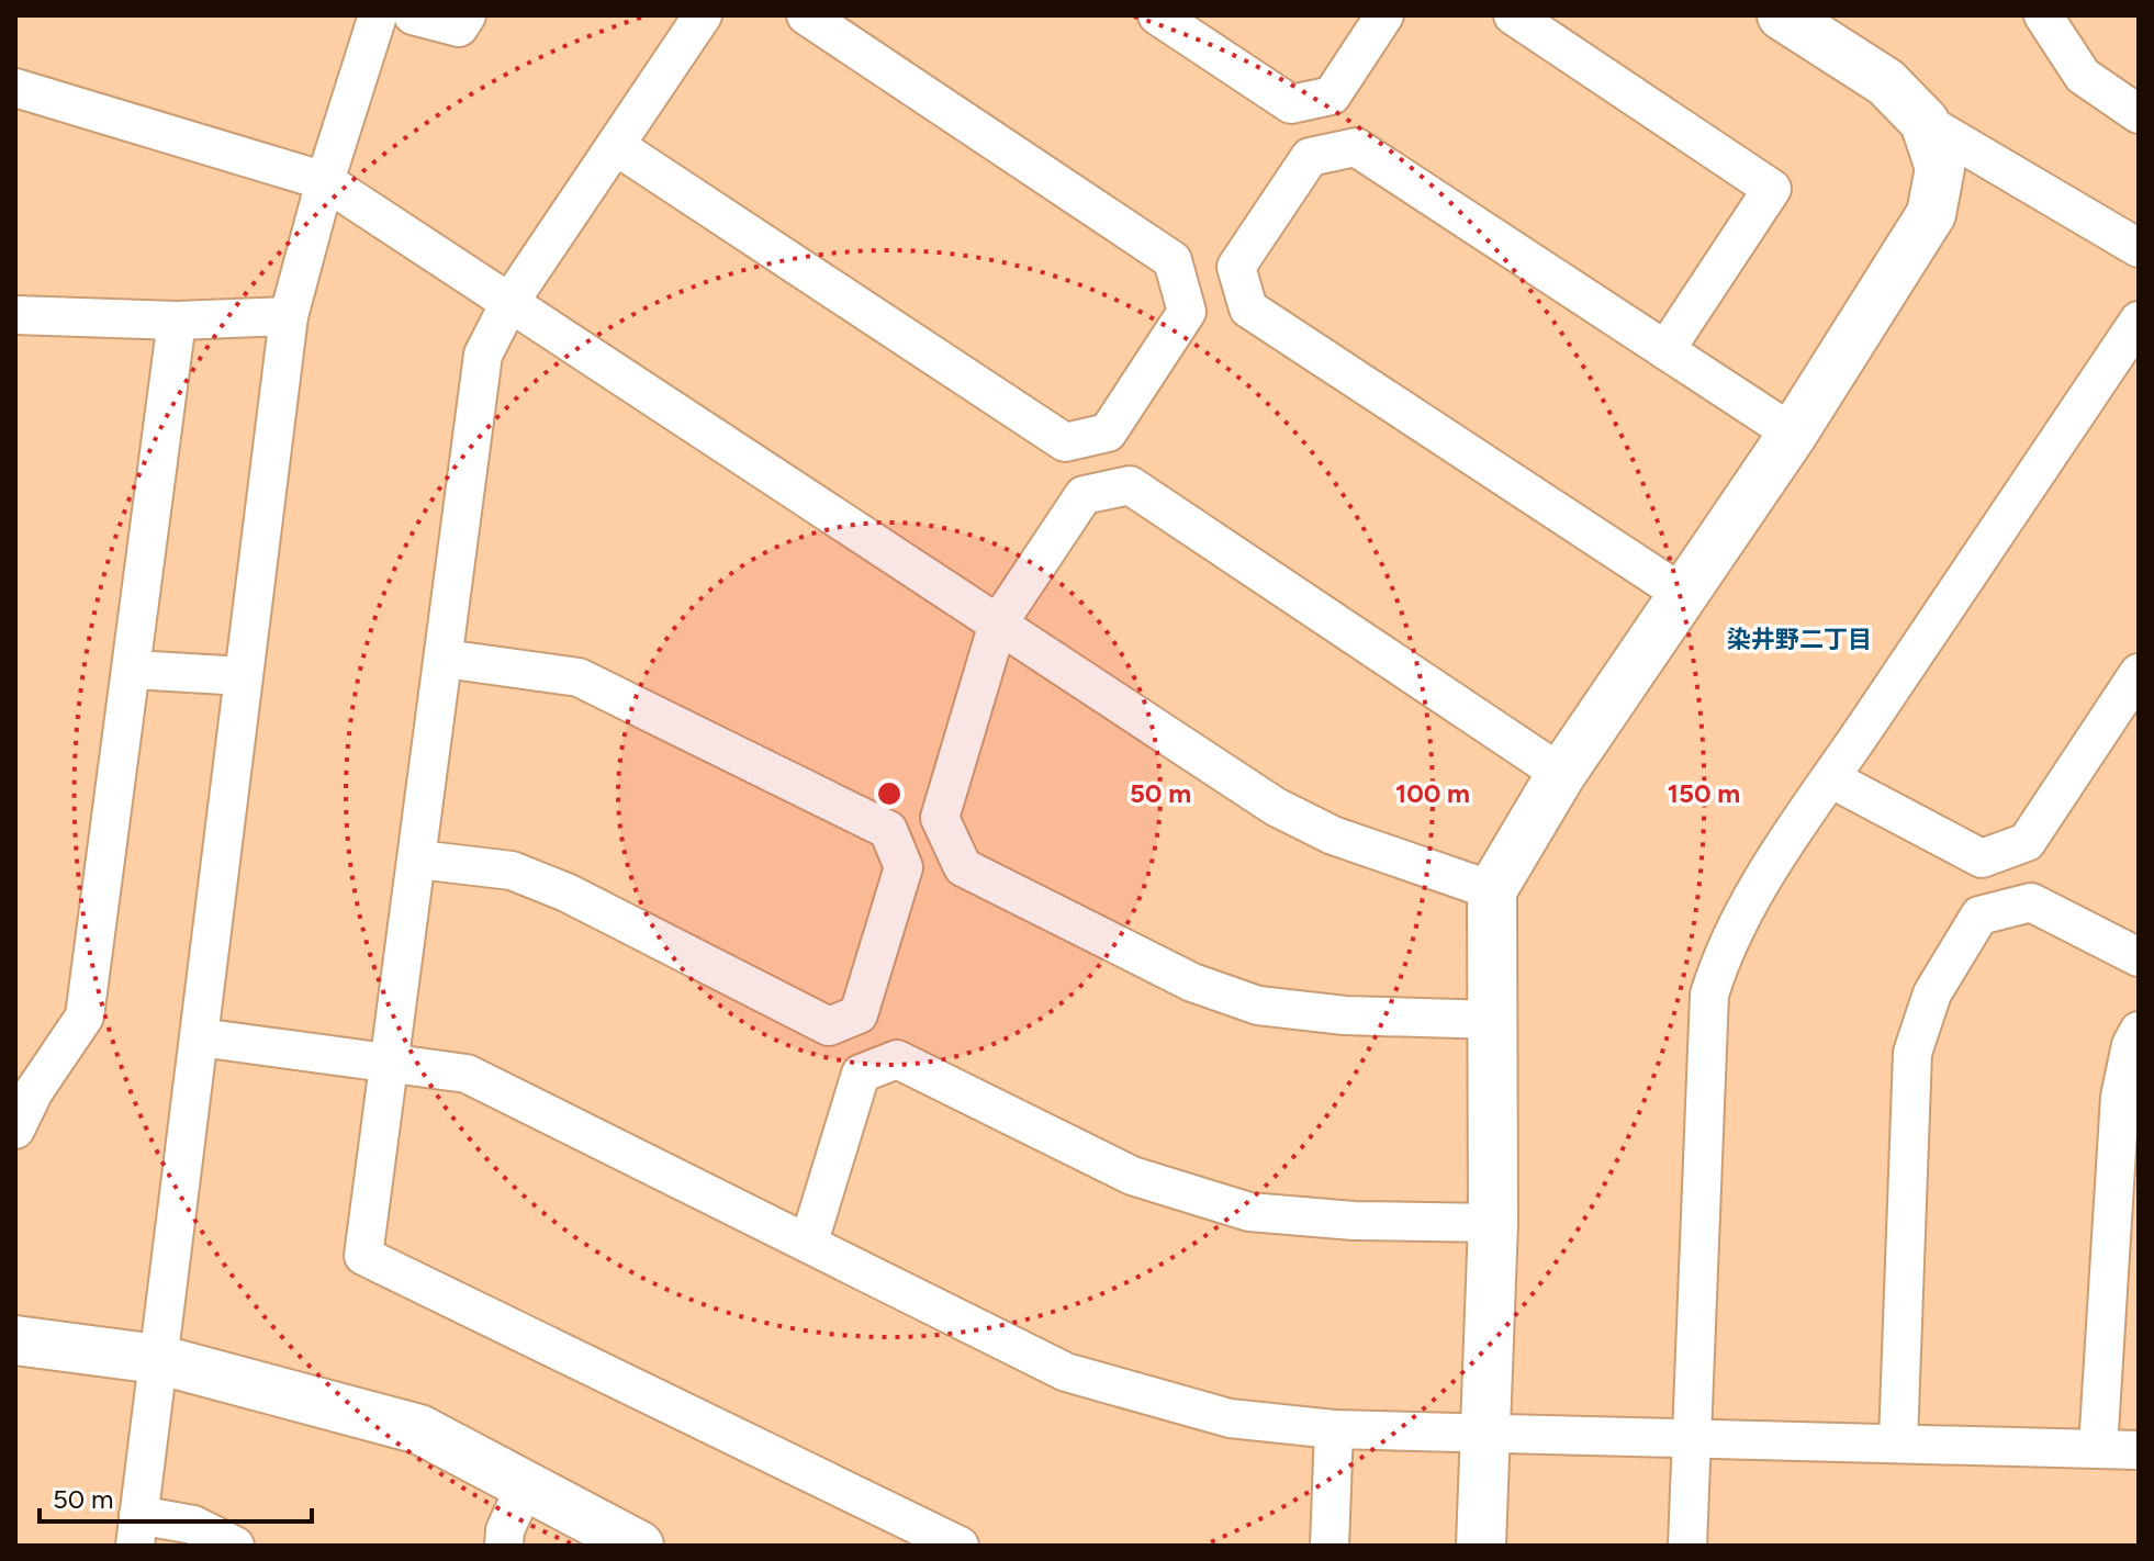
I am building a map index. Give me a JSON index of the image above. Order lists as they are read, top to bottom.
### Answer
{
  "districts": ["染井野二丁目"],
  "scale_bar": "50 m",
  "rings": ["50 m", "100 m", "150 m"]
}
